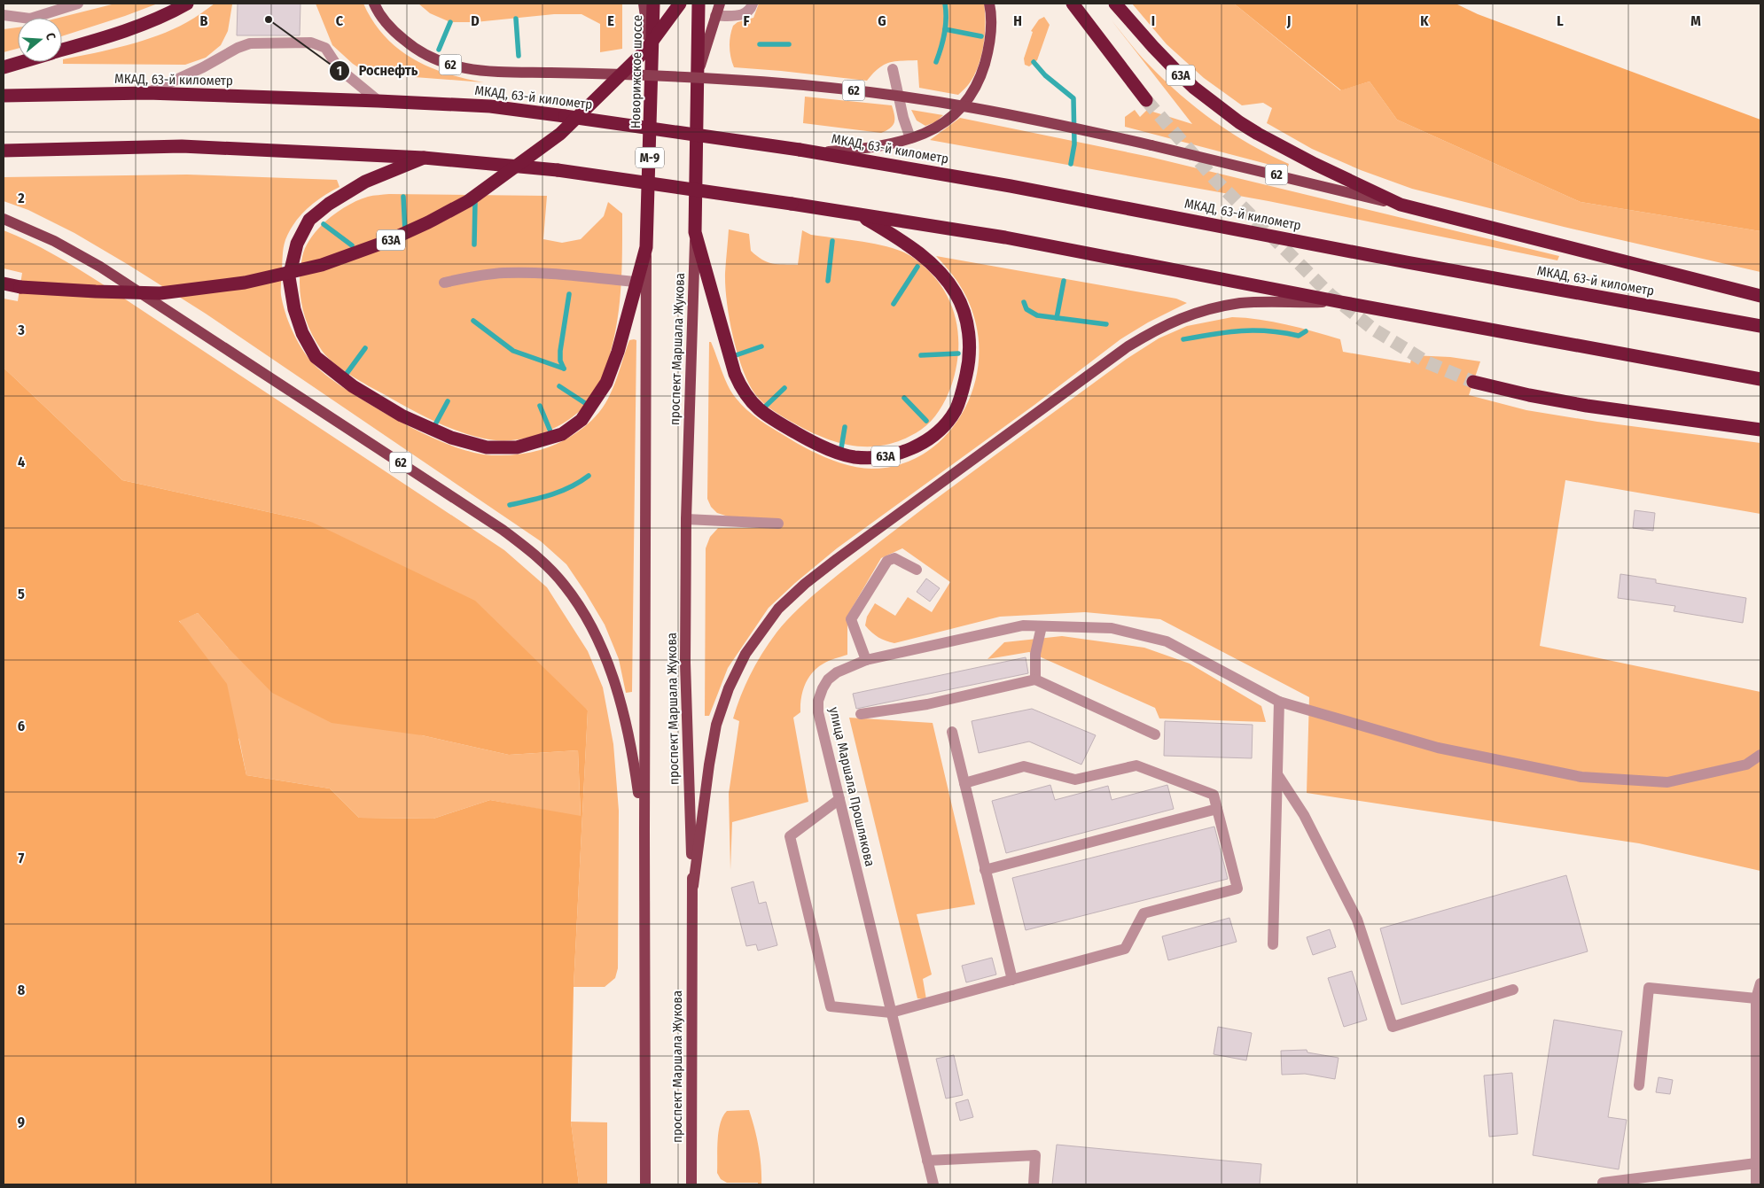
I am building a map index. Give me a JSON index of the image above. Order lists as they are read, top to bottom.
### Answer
{
  "streets": {
    "highway": [
      "Новорижское шоссе",
      "63A",
      "МКАД, 63-й километр",
      "М-9"
    ],
    "main road": ["62", "проспект Маршала Жукова"],
    "street": ["улица Маршала Прошлякова"]
  },
  "crossings": [
    ["62", "63A"],
    ["62", "проспект Маршала Жукова"],
    ["Новорижское шоссе", "проспект Маршала Жукова"],
    ["63A", "проспект Маршала Жукова"]
  ],
  "places": ["Роснефть"],
  "north": "right",
  "grid": {
    "columns": [
      "B",
      "C",
      "D",
      "E",
      "F",
      "G",
      "H",
      "I",
      "J",
      "K",
      "L",
      "M"
    ],
    "rows": [
      "2",
      "3",
      "4",
      "5",
      "6",
      "7",
      "8",
      "9"
    ]
  }
}
